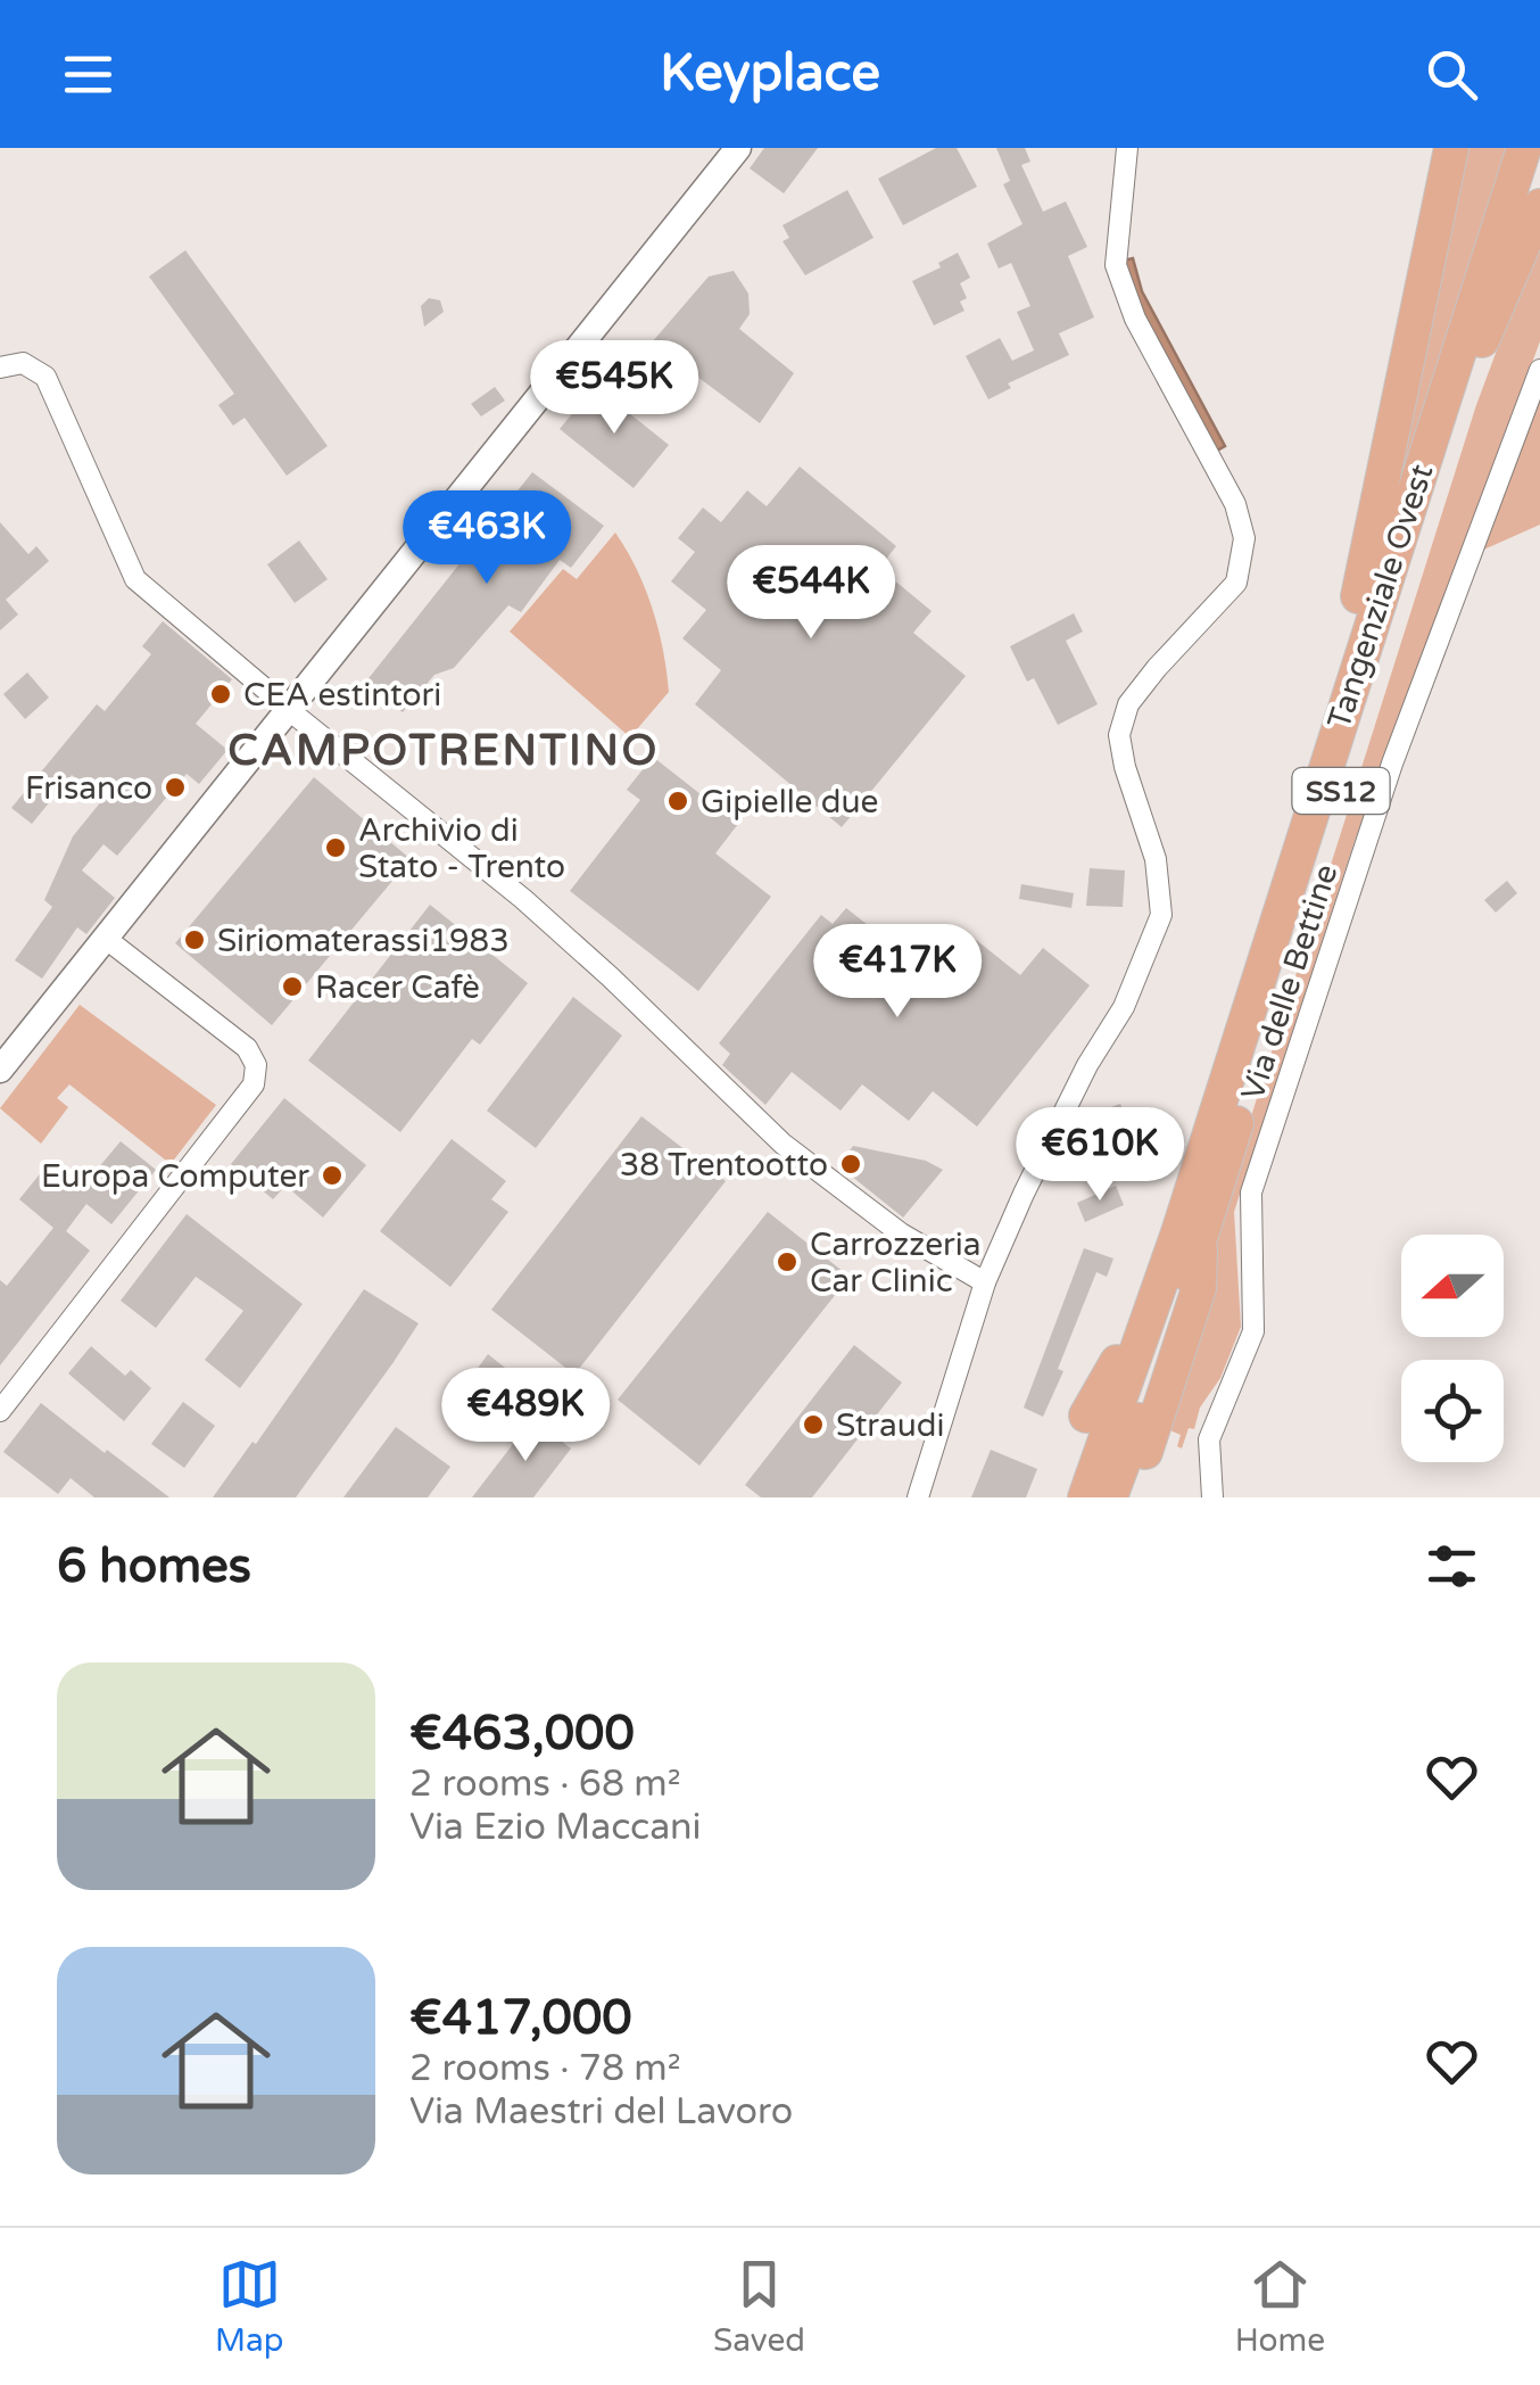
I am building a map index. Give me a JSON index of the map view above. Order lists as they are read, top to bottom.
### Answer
{
  "streets": {
    "highway": ["Tangenziale Ovest", "SS12"],
    "street": ["Via delle Bettine"]
  },
  "districts": ["CAMPOTRENTINO"],
  "places": [
    "CEA estintori",
    "Frisanco",
    "Gipielle due",
    "Archivio di Stato - Trento",
    "Siriomaterassi1983",
    "Racer Cafè",
    "38 Trentootto",
    "Europa Computer",
    "Carrozzeria Car Clinic",
    "Straudi"
  ],
  "north": "left",
  "page": {
    "header": "Keyplace",
    "price": [
      "€545K",
      "€463K",
      "€544K",
      "€417K",
      "€610K",
      "€489K"
    ],
    "heading": "6 homes",
    "list": [
      {
        "name": "€463,000",
        "note": "2 rooms · 68 m² · Via Ezio Maccani"
      },
      {
        "name": "€417,000",
        "note": "2 rooms · 78 m² · Via Maestri del Lavoro"
      }
    ],
    "tabs": ["Map", "Saved", "Home"]
  }
}
